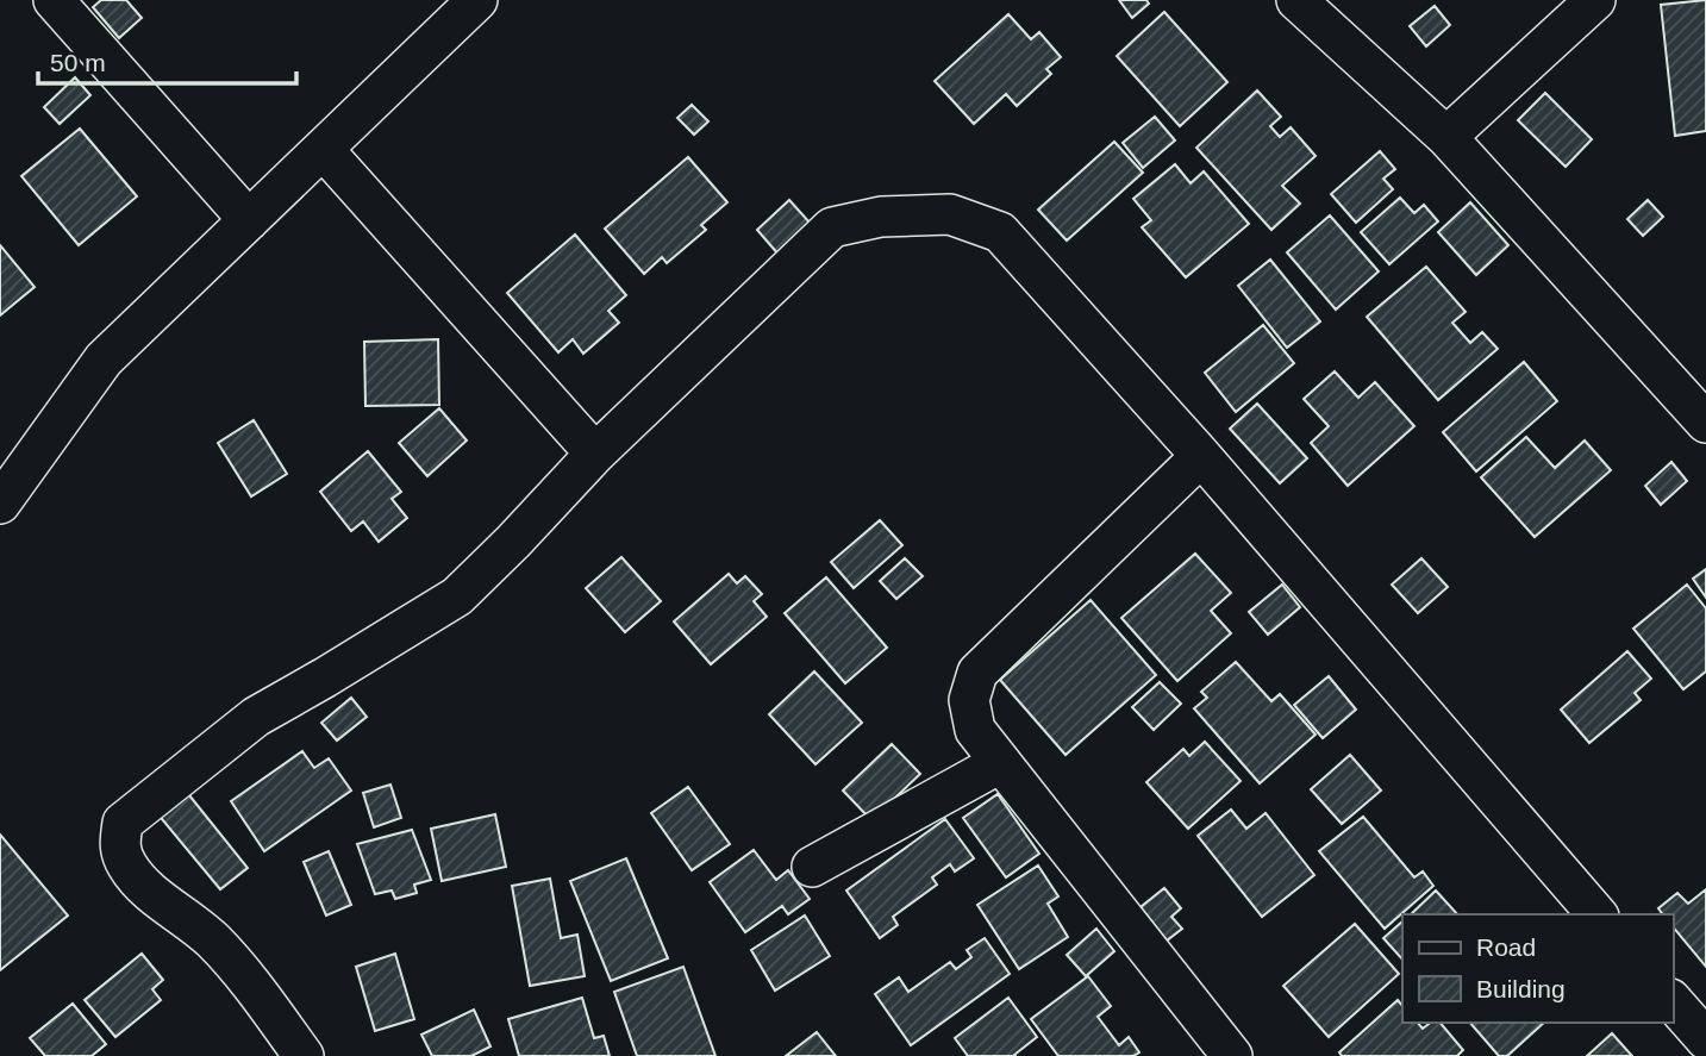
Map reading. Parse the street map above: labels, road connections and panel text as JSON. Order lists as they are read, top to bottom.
{
  "legend": ["Road", "Building"],
  "scale_bar": "50 m"
}
